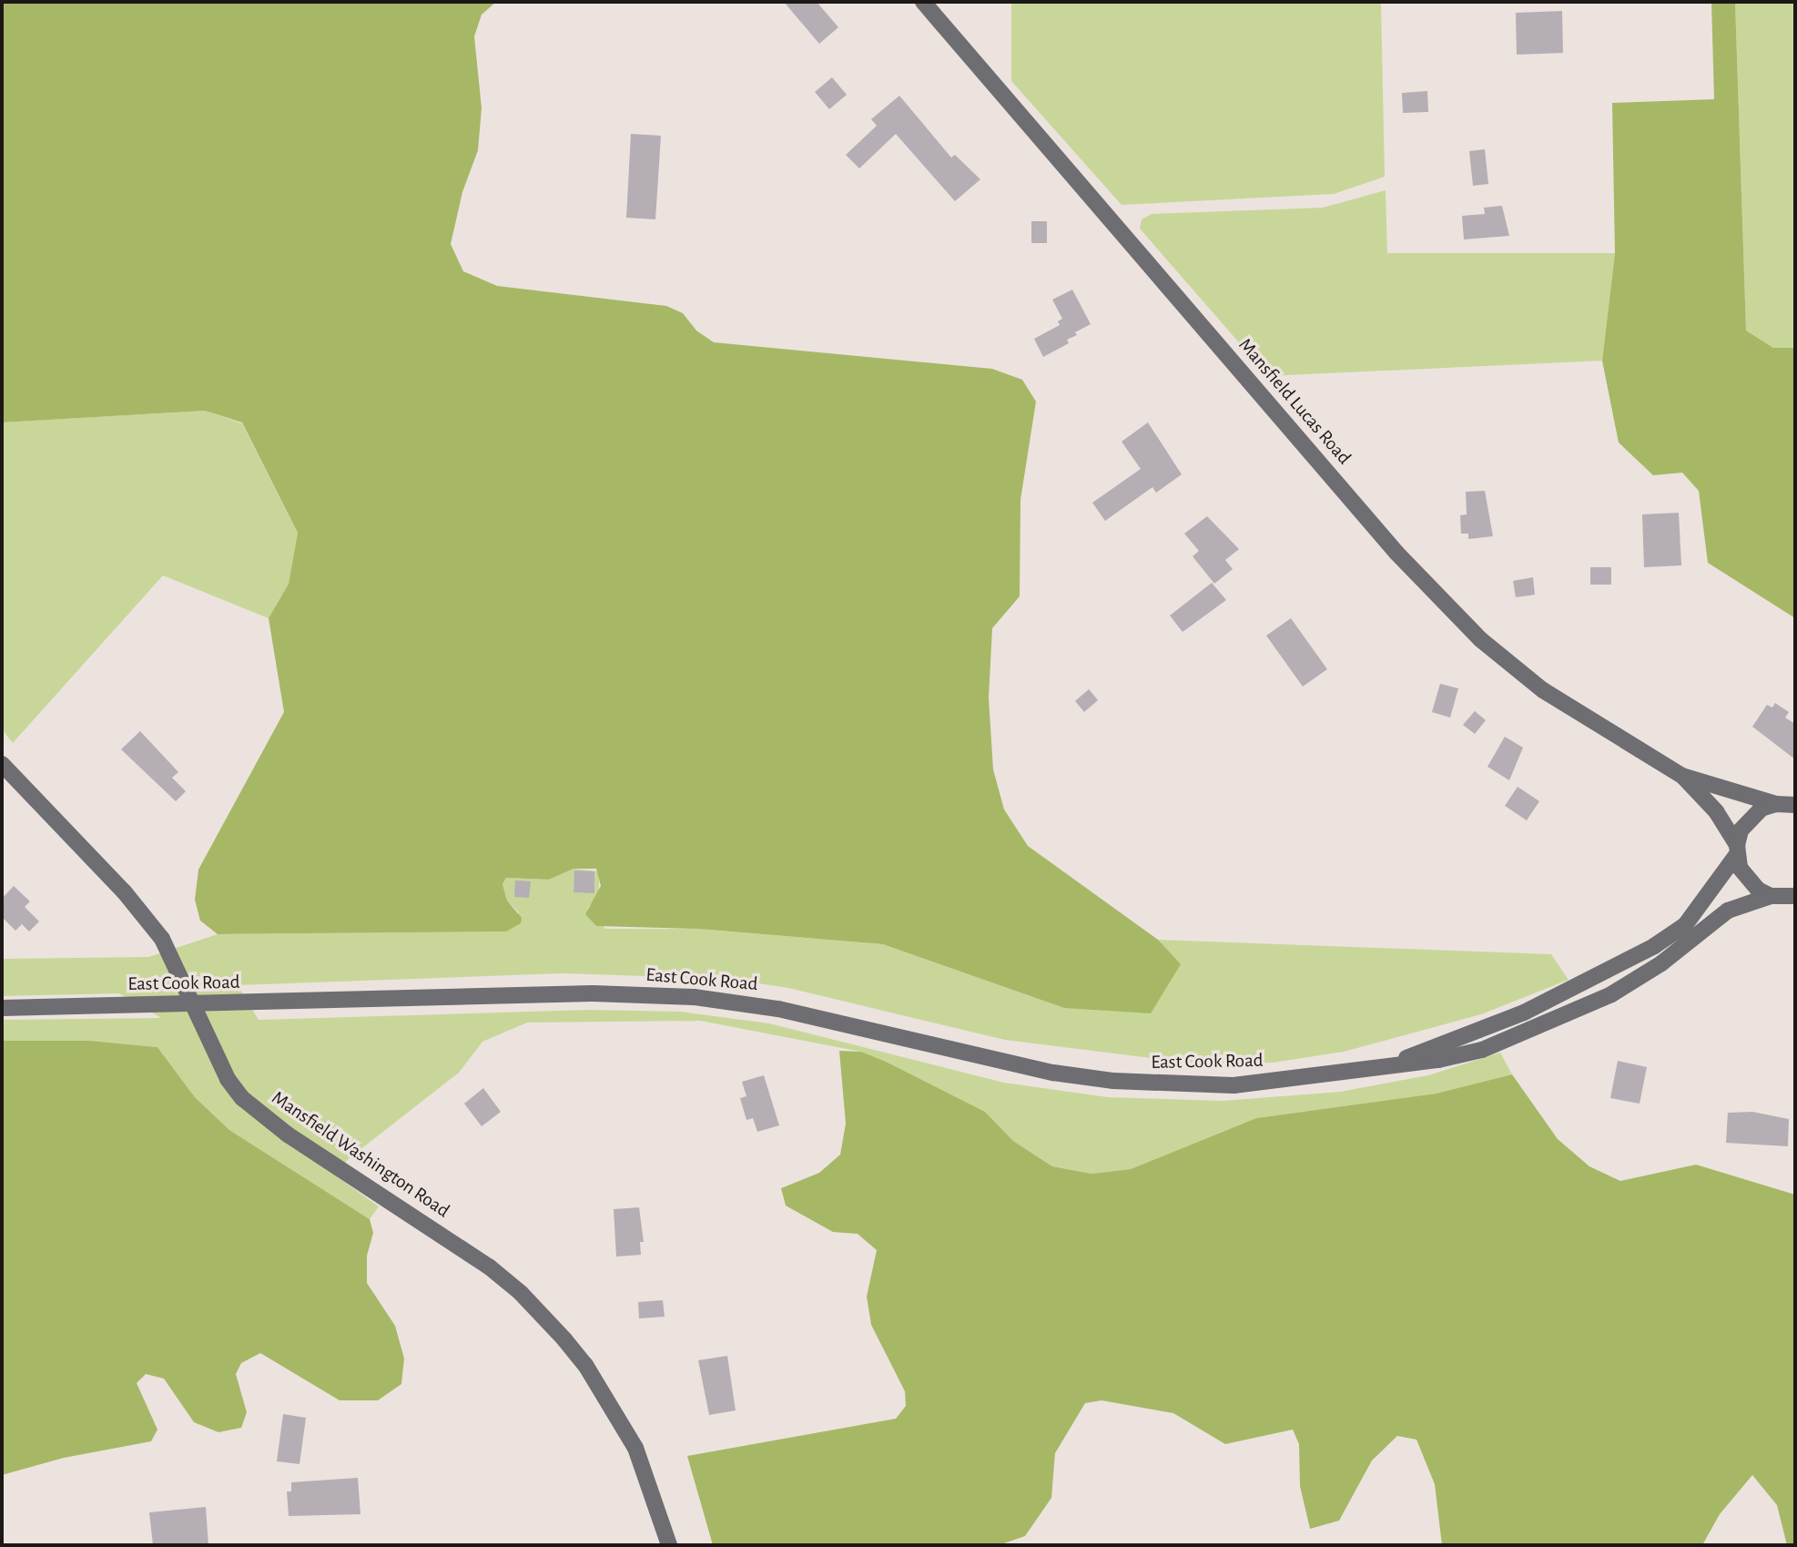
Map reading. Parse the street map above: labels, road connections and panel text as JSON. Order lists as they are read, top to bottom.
{
  "streets": {
    "main road": ["Mansfield Lucas Road", "East Cook Road", "Mansfield Washington Road"]
  },
  "crossings": [
    ["Mansfield Lucas Road", "East Cook Road"],
    ["East Cook Road", "Mansfield Washington Road"]
  ]
}
